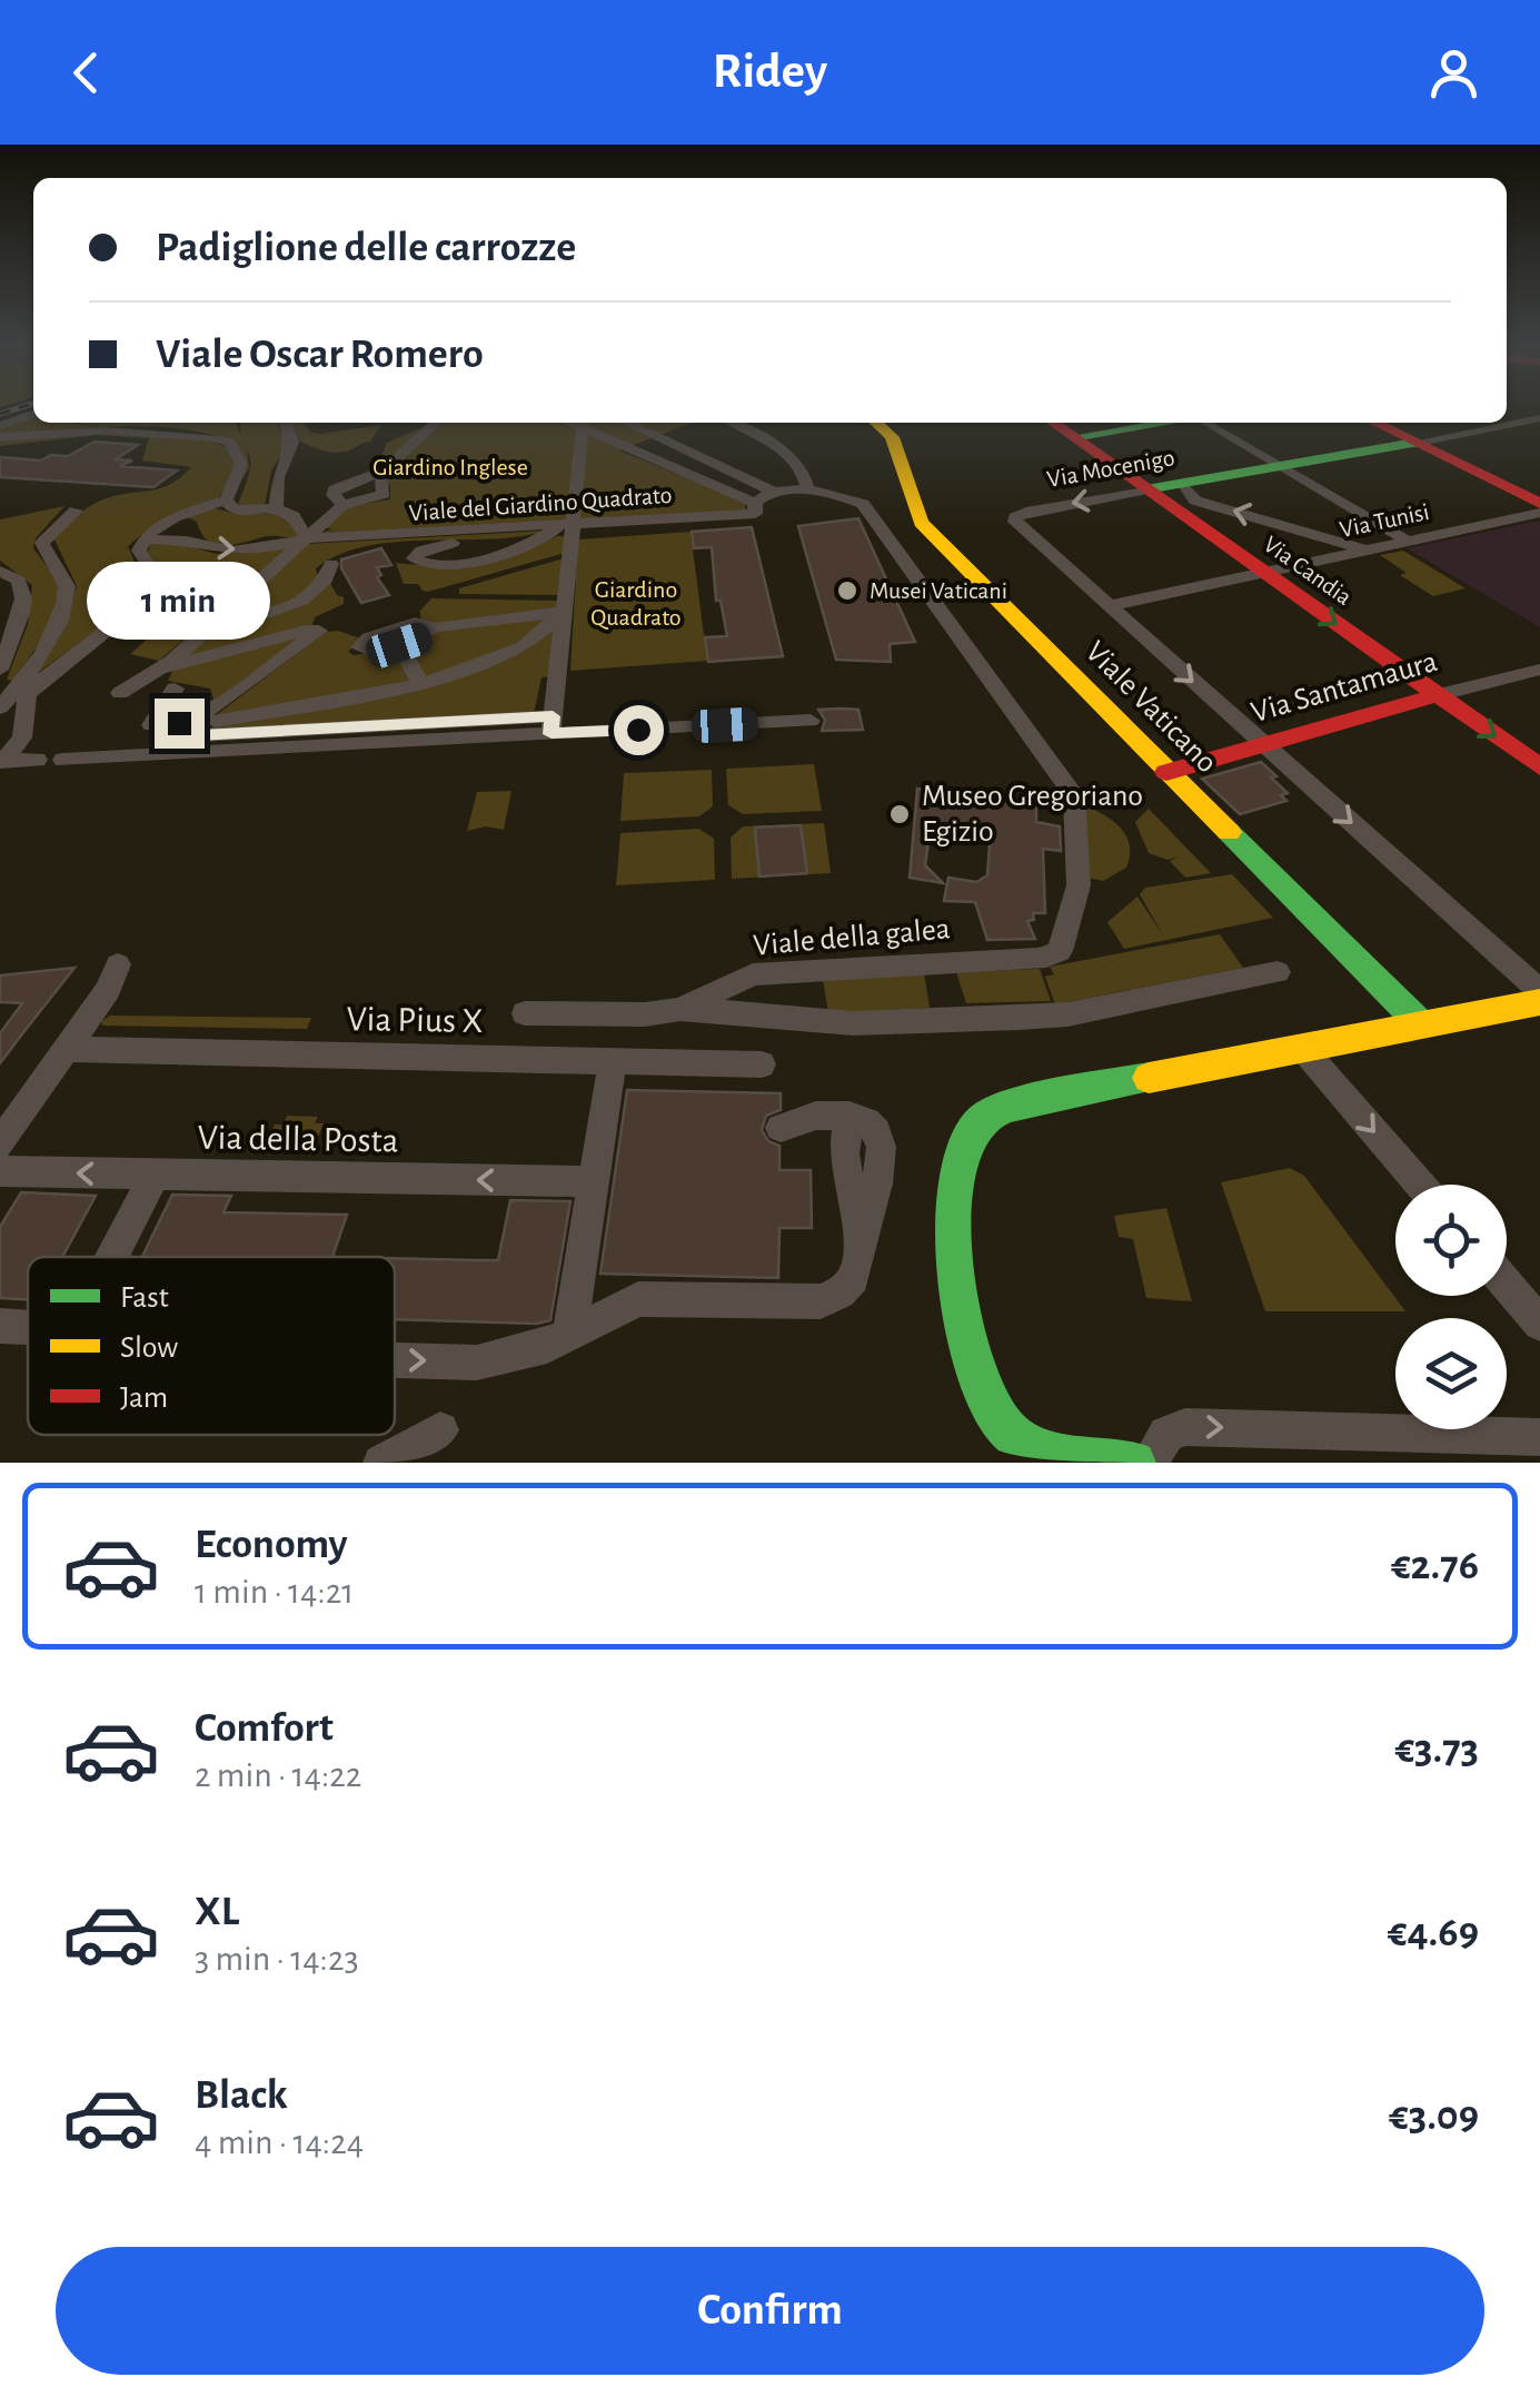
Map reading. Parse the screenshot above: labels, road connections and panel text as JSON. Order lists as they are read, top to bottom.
{
  "streets": {
    "street": [
      "Via Mocenigo",
      "Viale del Giardino Quadrato",
      "Via Tunisi",
      "Via Candia",
      "Via Santamaura",
      "Viale Vaticano",
      "Viale della galea",
      "Via Pius X",
      "Via della Posta"
    ]
  },
  "crossings": [
    ["Via Mocenigo", "Via Tunisi"],
    ["Via Mocenigo", "Via Candia"],
    ["Viale del Giardino Quadrato", "Viale della galea"],
    ["Via Tunisi", "Via Candia"],
    ["Via Candia", "Via Santamaura"],
    ["Via Santamaura", "Viale Vaticano"]
  ],
  "parks": ["Giardino Inglese", "Giardino Quadrato"],
  "places": ["Musei Vaticani", "Museo Gregoriano Egizio"],
  "legend": ["Fast", "Slow", "Jam"],
  "page": {
    "header": "Ridey",
    "banner": ["Padiglione delle carrozze", "Viale Oscar Romero"],
    "bubble": "1 min",
    "list": [
      {
        "name": "Economy",
        "note": "1 min · 14:21",
        "value": "€2.76"
      },
      {
        "name": "Comfort",
        "note": "2 min · 14:22",
        "value": "€3.73"
      },
      {
        "name": "XL",
        "note": "3 min · 14:23",
        "value": "€4.69"
      },
      {
        "name": "Black",
        "note": "4 min · 14:24",
        "value": "€3.09"
      }
    ],
    "buttons": "Confirm"
  }
}
